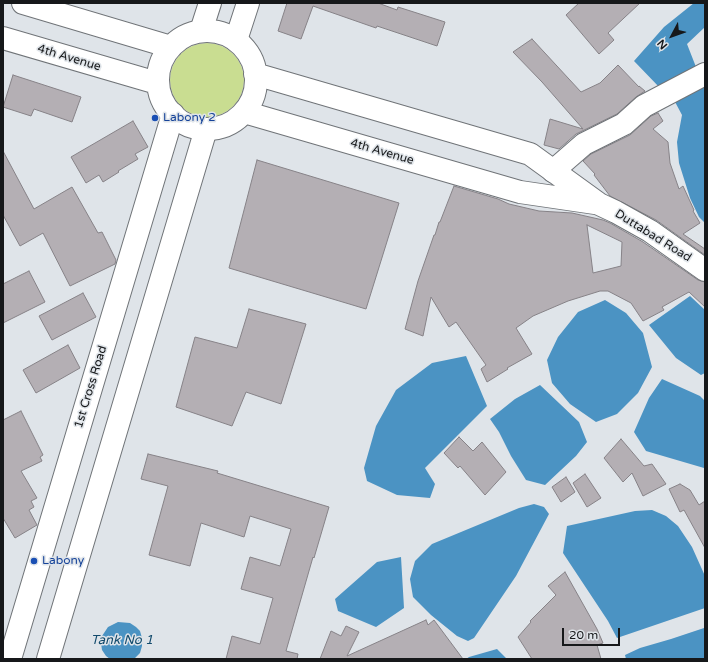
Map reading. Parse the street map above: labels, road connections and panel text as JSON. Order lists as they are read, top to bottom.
{
  "streets": {
    "main road": ["4th Avenue", "Duttabad Road", "1st Cross Road"]
  },
  "crossings": [
    ["4th Avenue", "Duttabad Road"],
    ["4th Avenue", "1st Cross Road"]
  ],
  "water": ["Tank No 1"],
  "places": ["Labony 2", "Labony"],
  "scale_bar": "20 m",
  "north": "bottom left"
}
